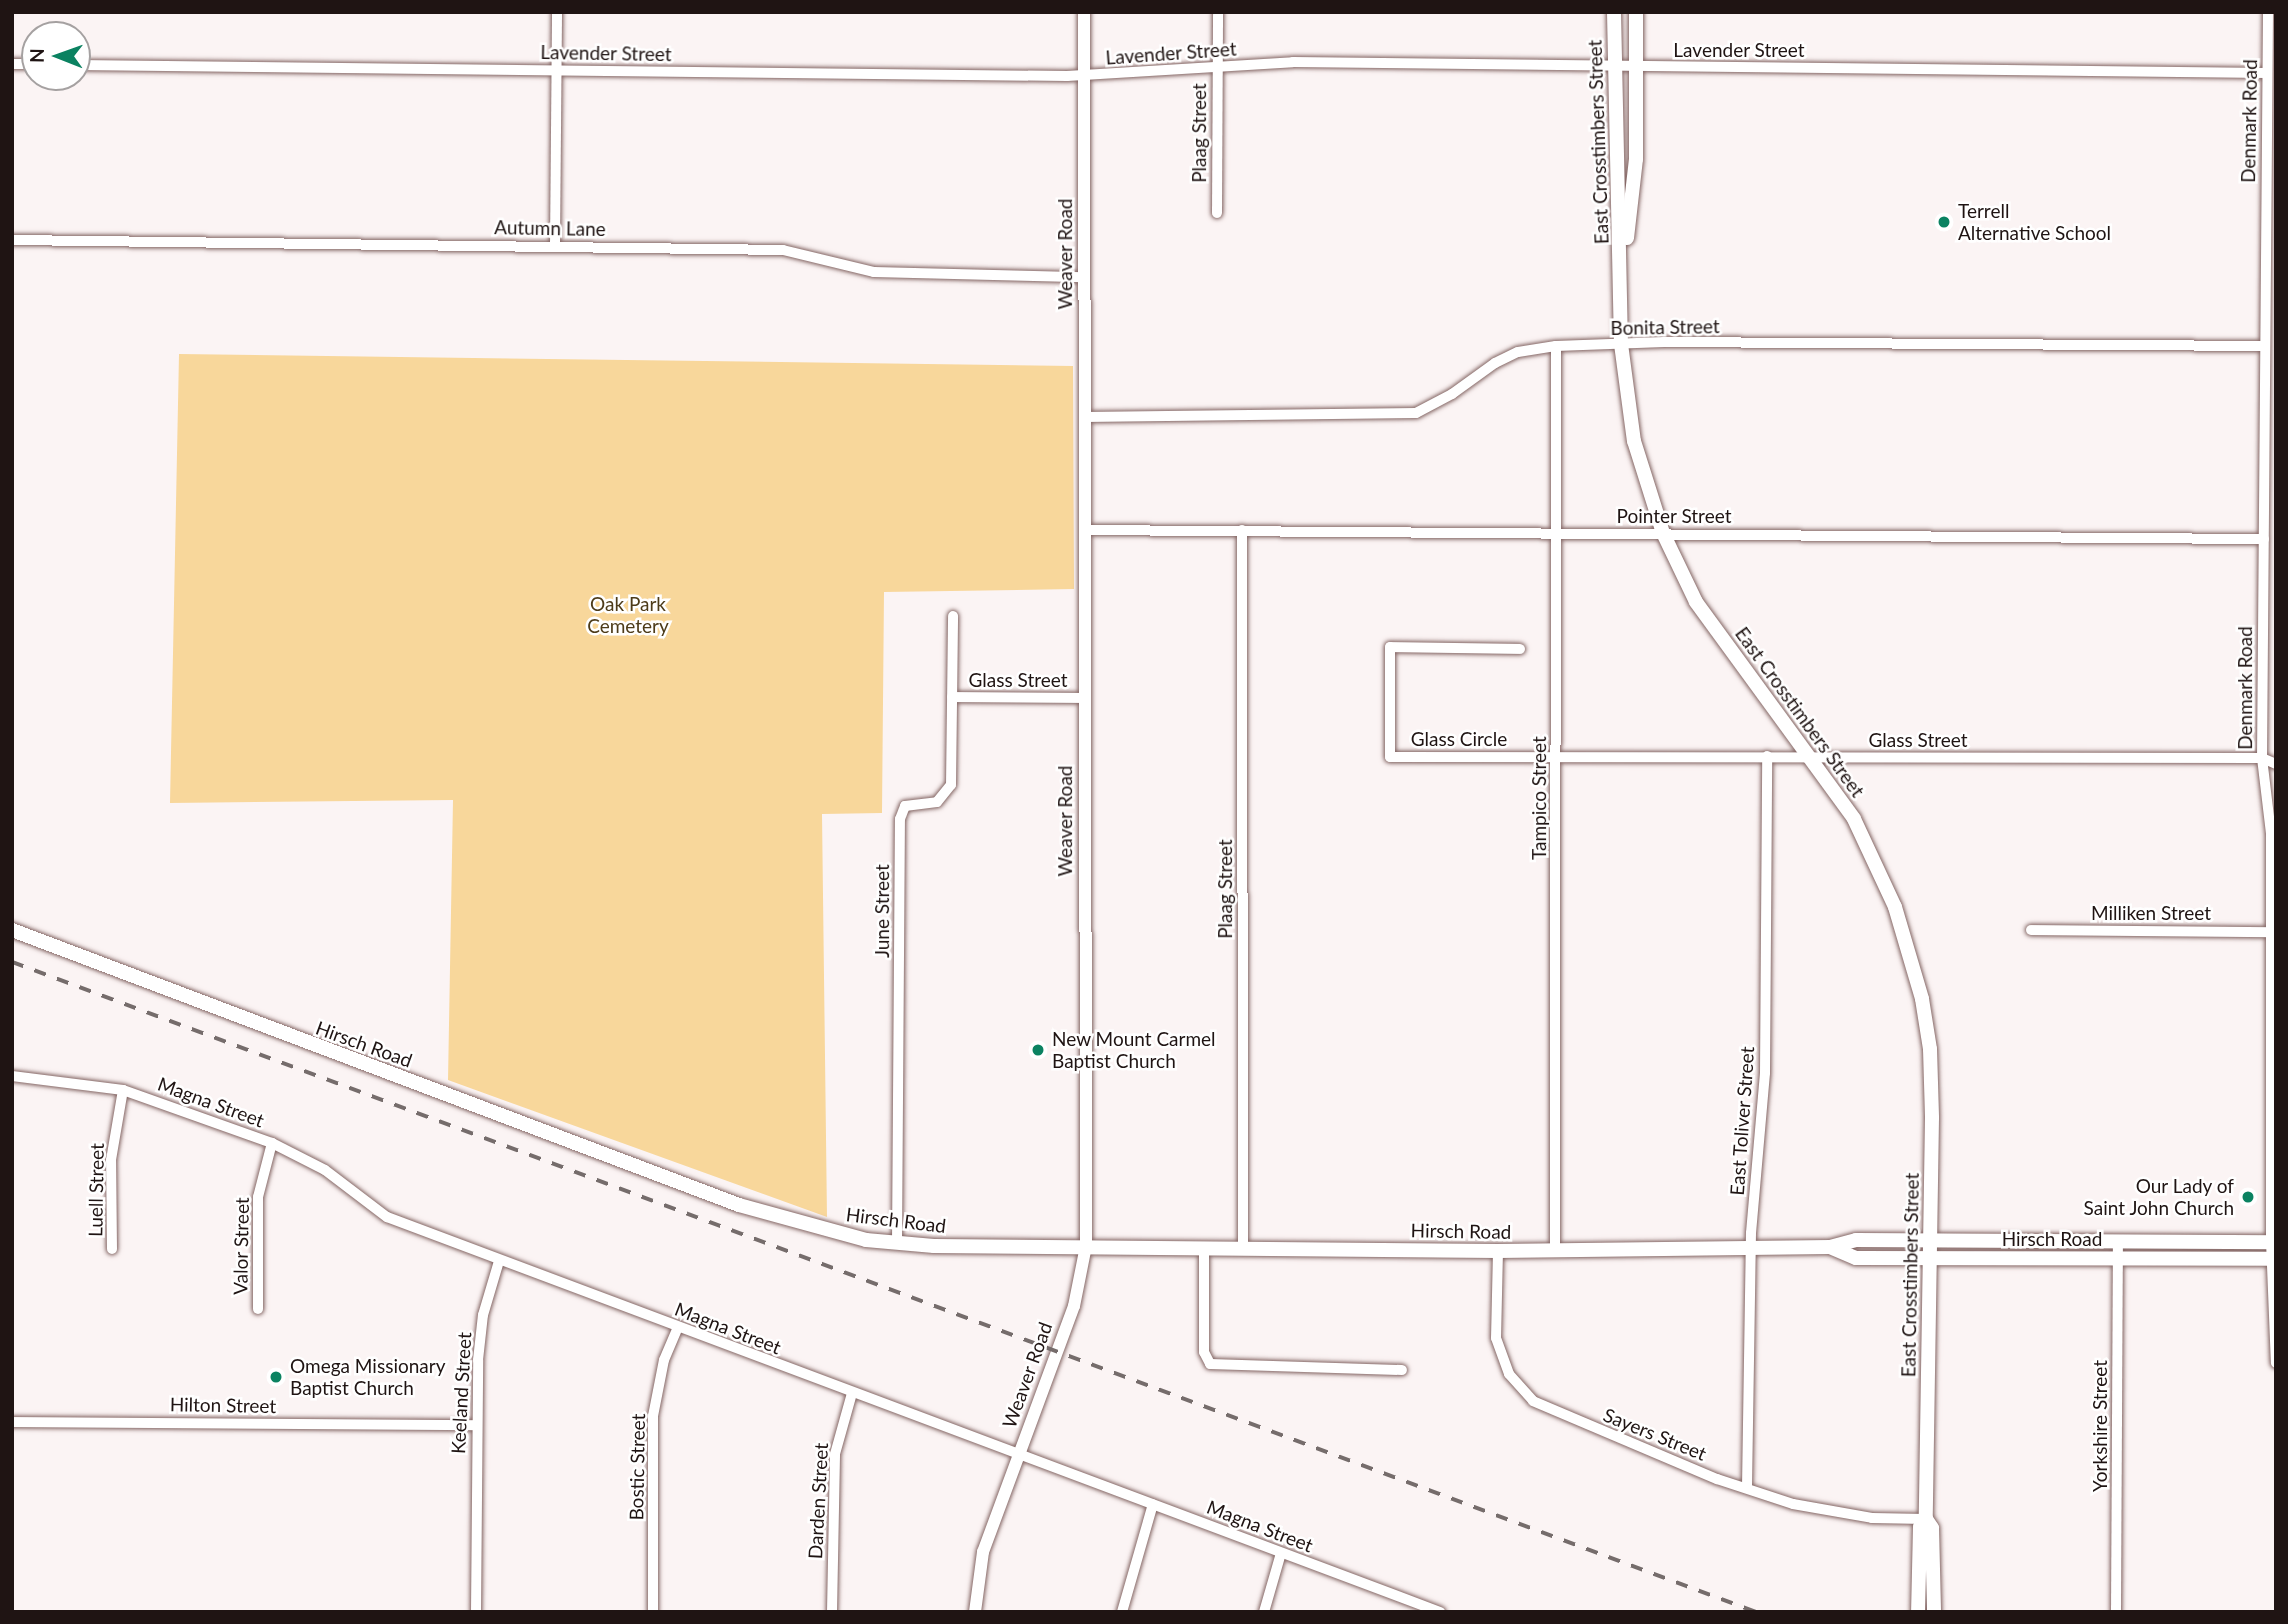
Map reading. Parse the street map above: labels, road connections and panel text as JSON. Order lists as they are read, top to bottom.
{
  "streets": {
    "main road": ["East Crosstimbers Street", "Hirsch Road"],
    "street": [
      "Lavender Street",
      "Denmark Road",
      "Plaag Street",
      "Autumn Lane",
      "Weaver Road",
      "Bonita Street",
      "Pointer Street",
      "Glass Street",
      "Glass Circle",
      "Tampico Street",
      "June Street",
      "Milliken Street",
      "Magna Street",
      "East Toliver Street",
      "Luell Street",
      "Valor Street",
      "Keeland Street",
      "Hilton Street",
      "Yorkshire Street",
      "Sayers Street",
      "Bostic Street",
      "Darden Street"
    ]
  },
  "crossings": [
    ["Lavender Street", "Denmark Road"],
    ["Lavender Street", "Plaag Street"],
    ["Lavender Street", "East Crosstimbers Street"],
    ["Lavender Street", "Weaver Road"],
    ["Denmark Road", "Bonita Street"],
    ["Denmark Road", "Pointer Street"],
    ["Denmark Road", "Glass Street"],
    ["Denmark Road", "Milliken Street"],
    ["Denmark Road", "Hirsch Road"],
    ["Plaag Street", "Pointer Street"],
    ["Plaag Street", "Hirsch Road"],
    ["East Crosstimbers Street", "Bonita Street"],
    ["East Crosstimbers Street", "Pointer Street"],
    ["East Crosstimbers Street", "Glass Street"],
    ["East Crosstimbers Street", "Hirsch Road"],
    ["East Crosstimbers Street", "Sayers Street"],
    ["Autumn Lane", "Weaver Road"],
    ["Weaver Road", "Bonita Street"],
    ["Weaver Road", "Pointer Street"],
    ["Weaver Road", "Glass Street"],
    ["Weaver Road", "Hirsch Road"],
    ["Weaver Road", "Magna Street"],
    ["Bonita Street", "Tampico Street"],
    ["Pointer Street", "Tampico Street"],
    ["Glass Street", "Glass Circle"],
    ["Glass Street", "Tampico Street"],
    ["Glass Street", "June Street"],
    ["Glass Street", "East Toliver Street"],
    ["Glass Circle", "Tampico Street"],
    ["Tampico Street", "Hirsch Road"],
    ["June Street", "Hirsch Road"],
    ["Hirsch Road", "East Toliver Street"],
    ["Hirsch Road", "Yorkshire Street"],
    ["Hirsch Road", "Sayers Street"],
    ["Magna Street", "Luell Street"],
    ["Magna Street", "Valor Street"],
    ["Magna Street", "Keeland Street"],
    ["Magna Street", "Bostic Street"],
    ["Magna Street", "Darden Street"],
    ["East Toliver Street", "Sayers Street"],
    ["Keeland Street", "Hilton Street"]
  ],
  "parks": ["Oak Park Cemetery"],
  "places": [
    "Terrell Alternative School",
    "New Mount Carmel Baptist Church",
    "Our Lady of Saint John Church",
    "Omega Missionary Baptist Church"
  ],
  "north": "left"
}
